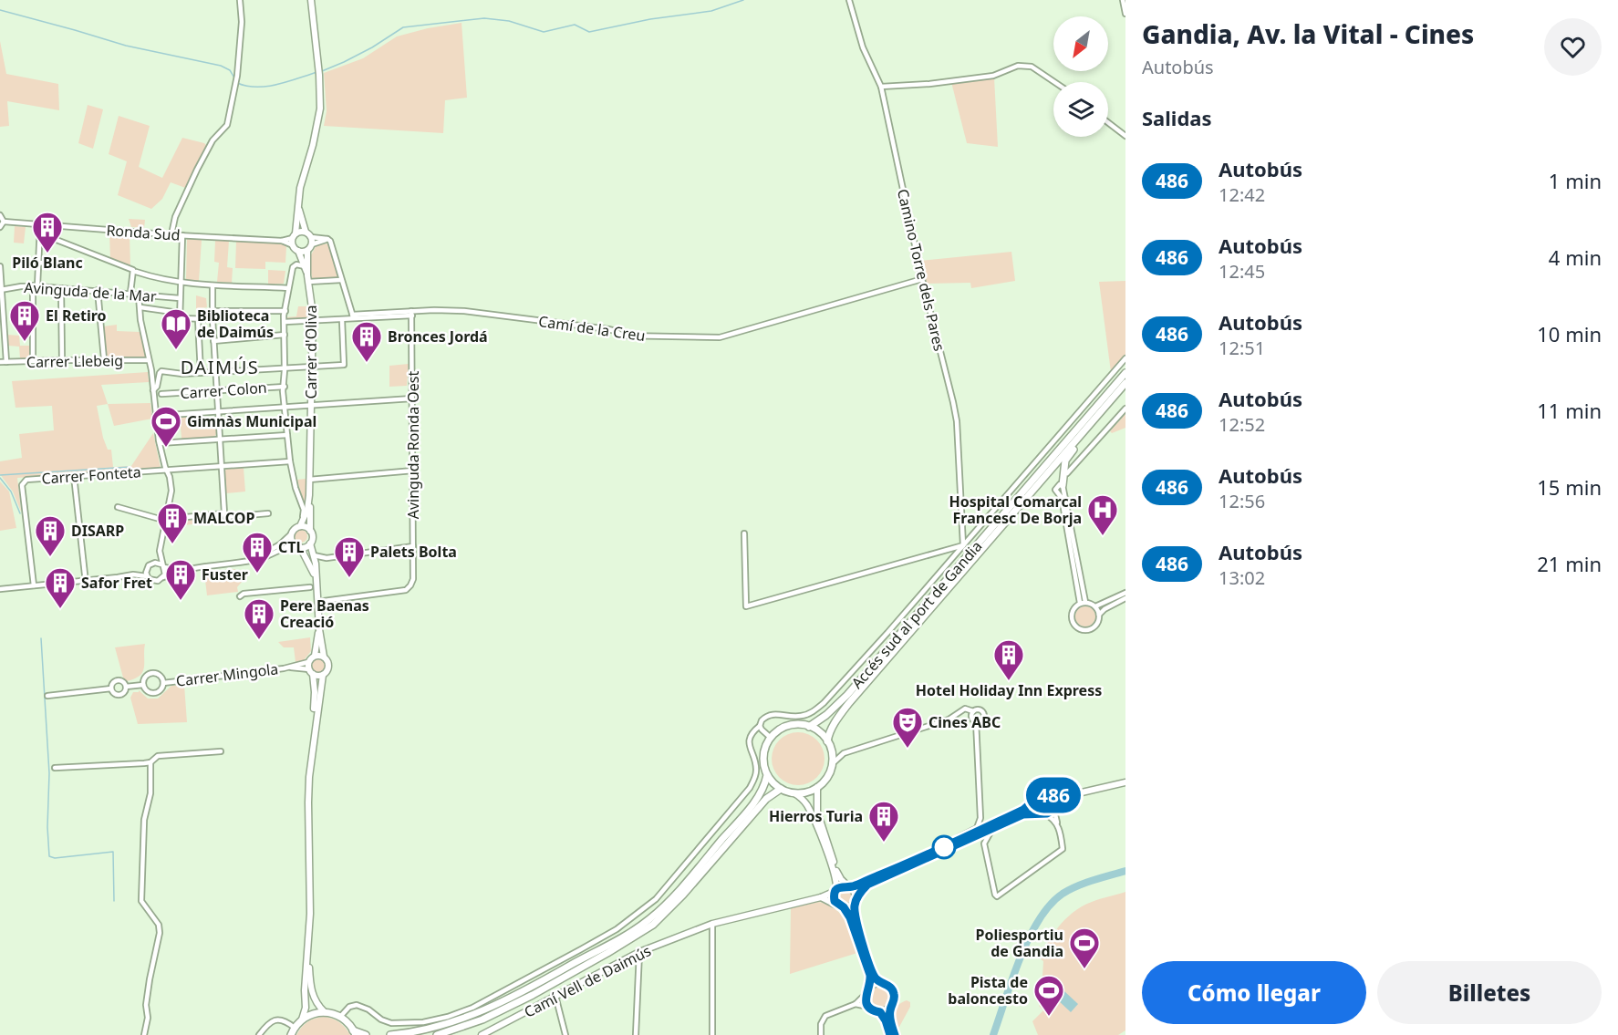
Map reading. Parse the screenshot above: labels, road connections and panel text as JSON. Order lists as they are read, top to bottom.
{
  "streets": {
    "highway": ["Accés sud al port de Gandia"],
    "main road": ["Carrer d'Oliva", "Camí Vell de Daimús"],
    "street": [
      "Ronda Sud",
      "Camino Torre dels Pares",
      "Avinguda de la Mar",
      "Camí de la Creu",
      "Carrer Llebeig",
      "Carrer Colon",
      "Avinguda Ronda Oest",
      "Carrer Fonteta",
      "Carrer Mingola"
    ]
  },
  "crossings": [
    ["Camino Torre dels Pares", "Camí de la Creu"],
    ["Camí de la Creu", "Carrer d'Oliva"],
    ["Camí de la Creu", "Avinguda Ronda Oest"]
  ],
  "districts": ["DAIMÚS"],
  "places": {
    "building": [
      "Piló Blanc",
      "El Retiro",
      "Bronces Jordá",
      "MALCOP",
      "DISARP",
      "CTL",
      "Palets Bolta",
      "Fuster",
      "Safor Fret",
      "Pere Baenas Creació",
      "Hotel Holiday Inn Express",
      "Hierros Turia"
    ],
    "library": ["Biblioteca de Daimús"],
    "sports": ["Gimnàs Municipal", "Poliesportiu de Gandia", "Pista de baloncesto"],
    "hospital": ["Hospital Comarcal Francesc De Borja"],
    "theatre": ["Cines ABC"]
  },
  "lines": ["bus line 486"],
  "north": "bottom left",
  "page": {
    "on_map": "486",
    "heading": [
      ["Gandia, Av. la Vital - Cines", "Autobús"],
      "Salidas"
    ],
    "list": [
      {
        "mark": "486",
        "name": "Autobús",
        "note": "12:42",
        "value": "1 min"
      },
      {
        "mark": "486",
        "name": "Autobús",
        "note": "12:45",
        "value": "4 min"
      },
      {
        "mark": "486",
        "name": "Autobús",
        "note": "12:51",
        "value": "10 min"
      },
      {
        "mark": "486",
        "name": "Autobús",
        "note": "12:52",
        "value": "11 min"
      },
      {
        "mark": "486",
        "name": "Autobús",
        "note": "12:56",
        "value": "15 min"
      },
      {
        "mark": "486",
        "name": "Autobús",
        "note": "13:02",
        "value": "21 min"
      }
    ],
    "buttons": ["Cómo llegar", "Billetes"]
  }
}
